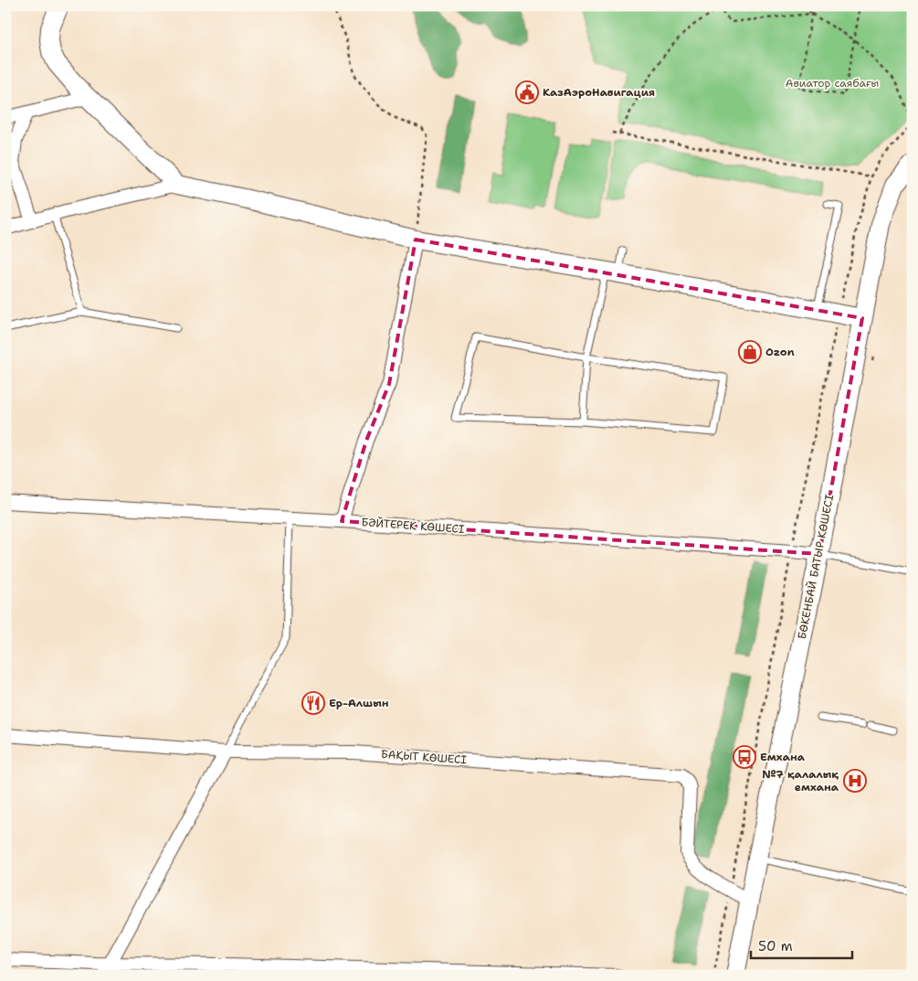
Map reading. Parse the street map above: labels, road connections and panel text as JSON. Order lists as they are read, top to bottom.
{
  "streets": {
    "street": ["БӘЙТЕРЕК КӨШЕСІ", "БӨКЕНБАЙ БАТЫР КӨШЕСІ", "БАҚЫТ КӨШЕСІ"]
  },
  "crossings": [
    ["БӘЙТЕРЕК КӨШЕСІ", "БӨКЕНБАЙ БАТЫР КӨШЕСІ"],
    ["БӨКЕНБАЙ БАТЫР КӨШЕСІ", "БАҚЫТ КӨШЕСІ"]
  ],
  "parks": ["Авиатор саябағы"],
  "places": {
    "public building": ["КазАэроНавигация"],
    "shop": ["Ozon"],
    "restaurant": ["Ер-Алшын"],
    "bus stop": ["Емхана"],
    "hospital": ["№7 қалалық емхана"]
  },
  "scale_bar": "50 m"
}
